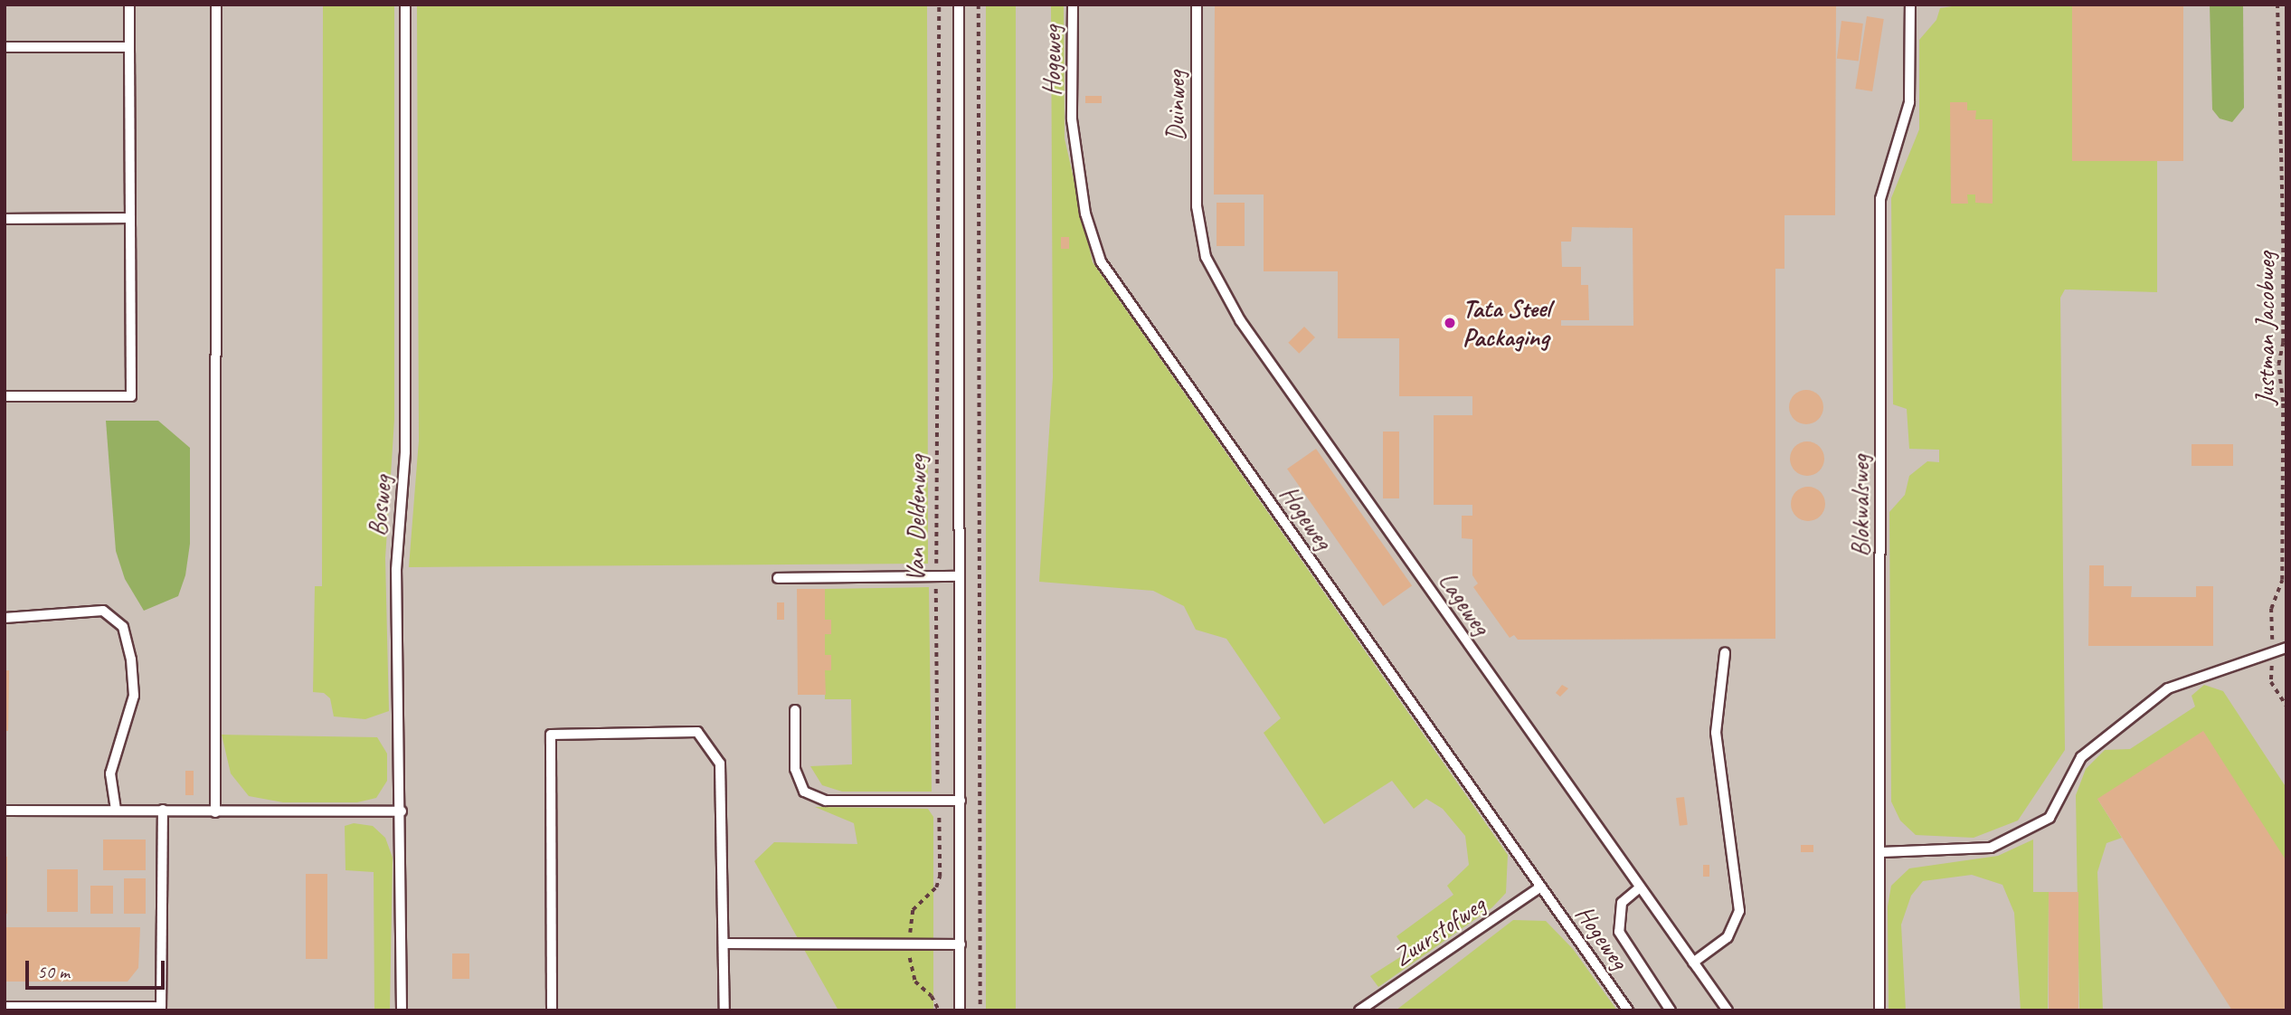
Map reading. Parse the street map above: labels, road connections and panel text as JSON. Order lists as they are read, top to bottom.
{
  "streets": {
    "lane": [
      "Hogeweg",
      "Duinweg",
      "Bosweg",
      "Blokwalsweg",
      "Van Deldenweg",
      "Lageweg",
      "Zuurstofweg"
    ],
    "path": ["Justman Jacobweg"]
  },
  "crossings": [
    ["Hogeweg", "Zuurstofweg"],
    ["Duinweg", "Lageweg"]
  ],
  "places": ["Tata Steel Packaging"],
  "scale_bar": "50 m"
}
